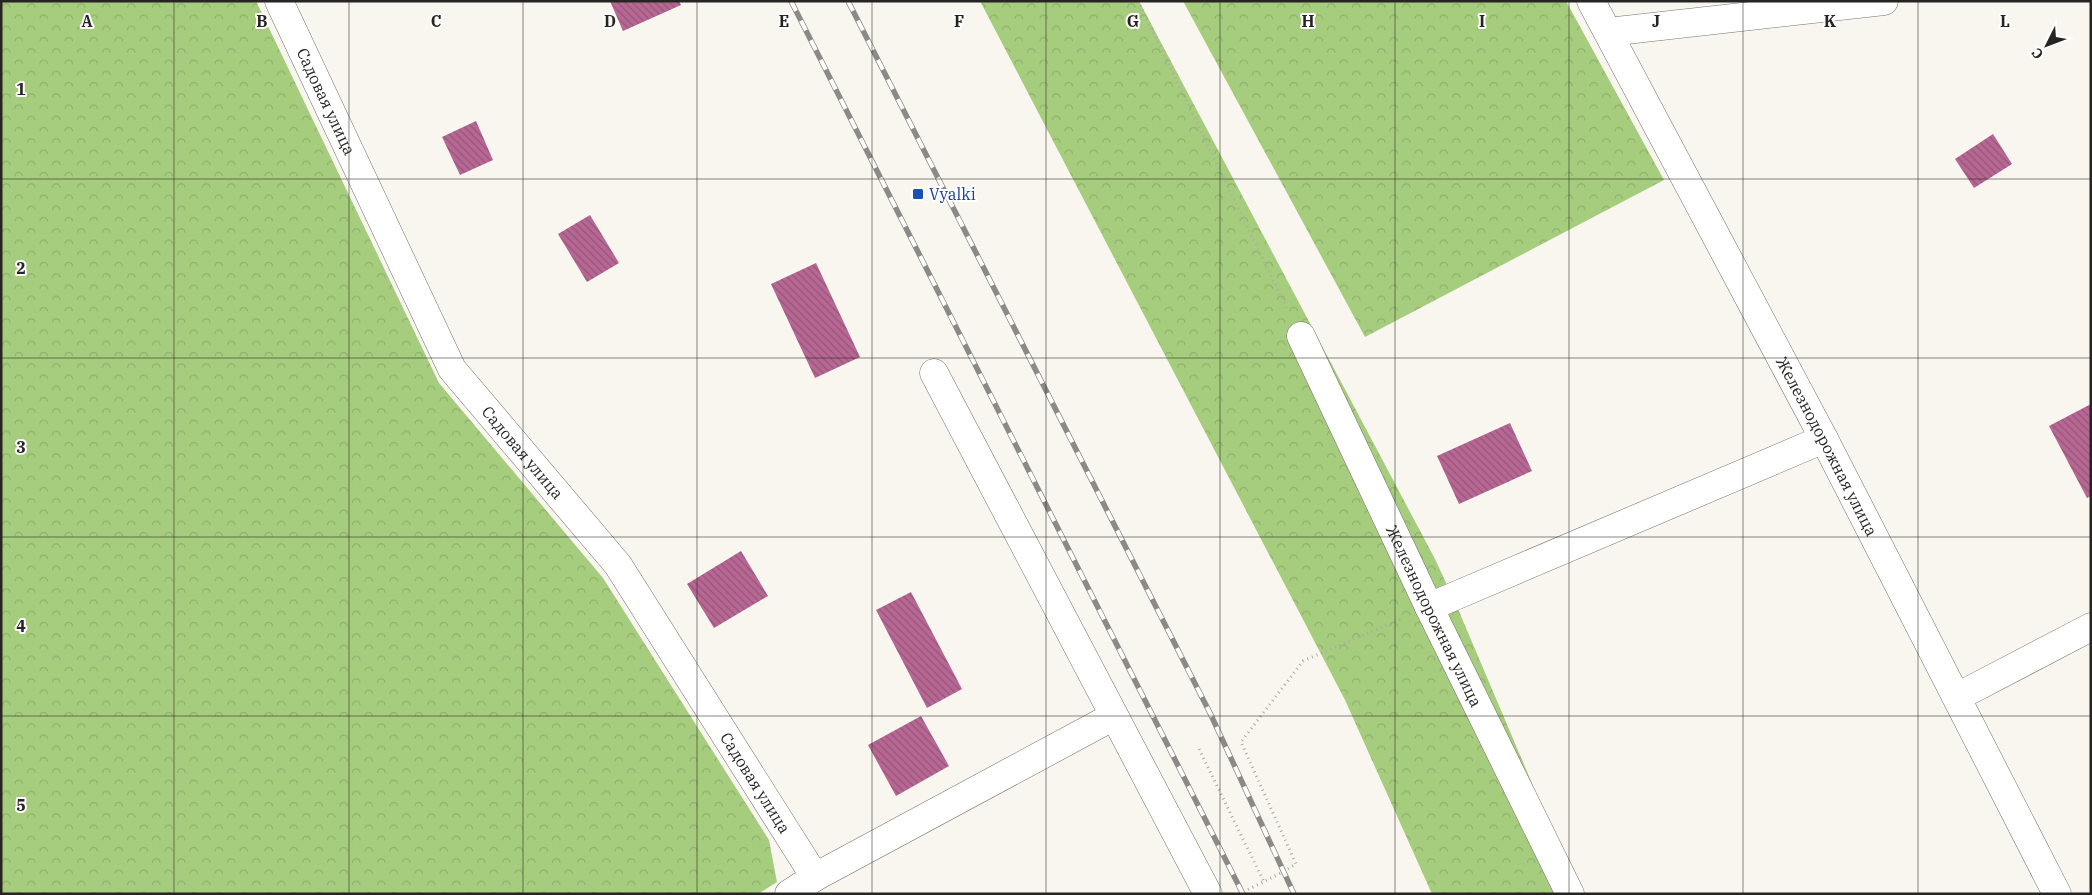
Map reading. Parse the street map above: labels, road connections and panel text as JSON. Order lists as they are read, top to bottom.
{
  "streets": {
    "street": ["Садовая улица", "Железнодорожная улица"]
  },
  "places": {
    "transit": ["Vyalki"]
  },
  "north": "bottom left",
  "grid": {
    "columns": [
      "A",
      "B",
      "C",
      "D",
      "E",
      "F",
      "G",
      "H",
      "I",
      "J",
      "K",
      "L"
    ],
    "rows": [
      "1",
      "2",
      "3",
      "4",
      "5"
    ]
  }
}
